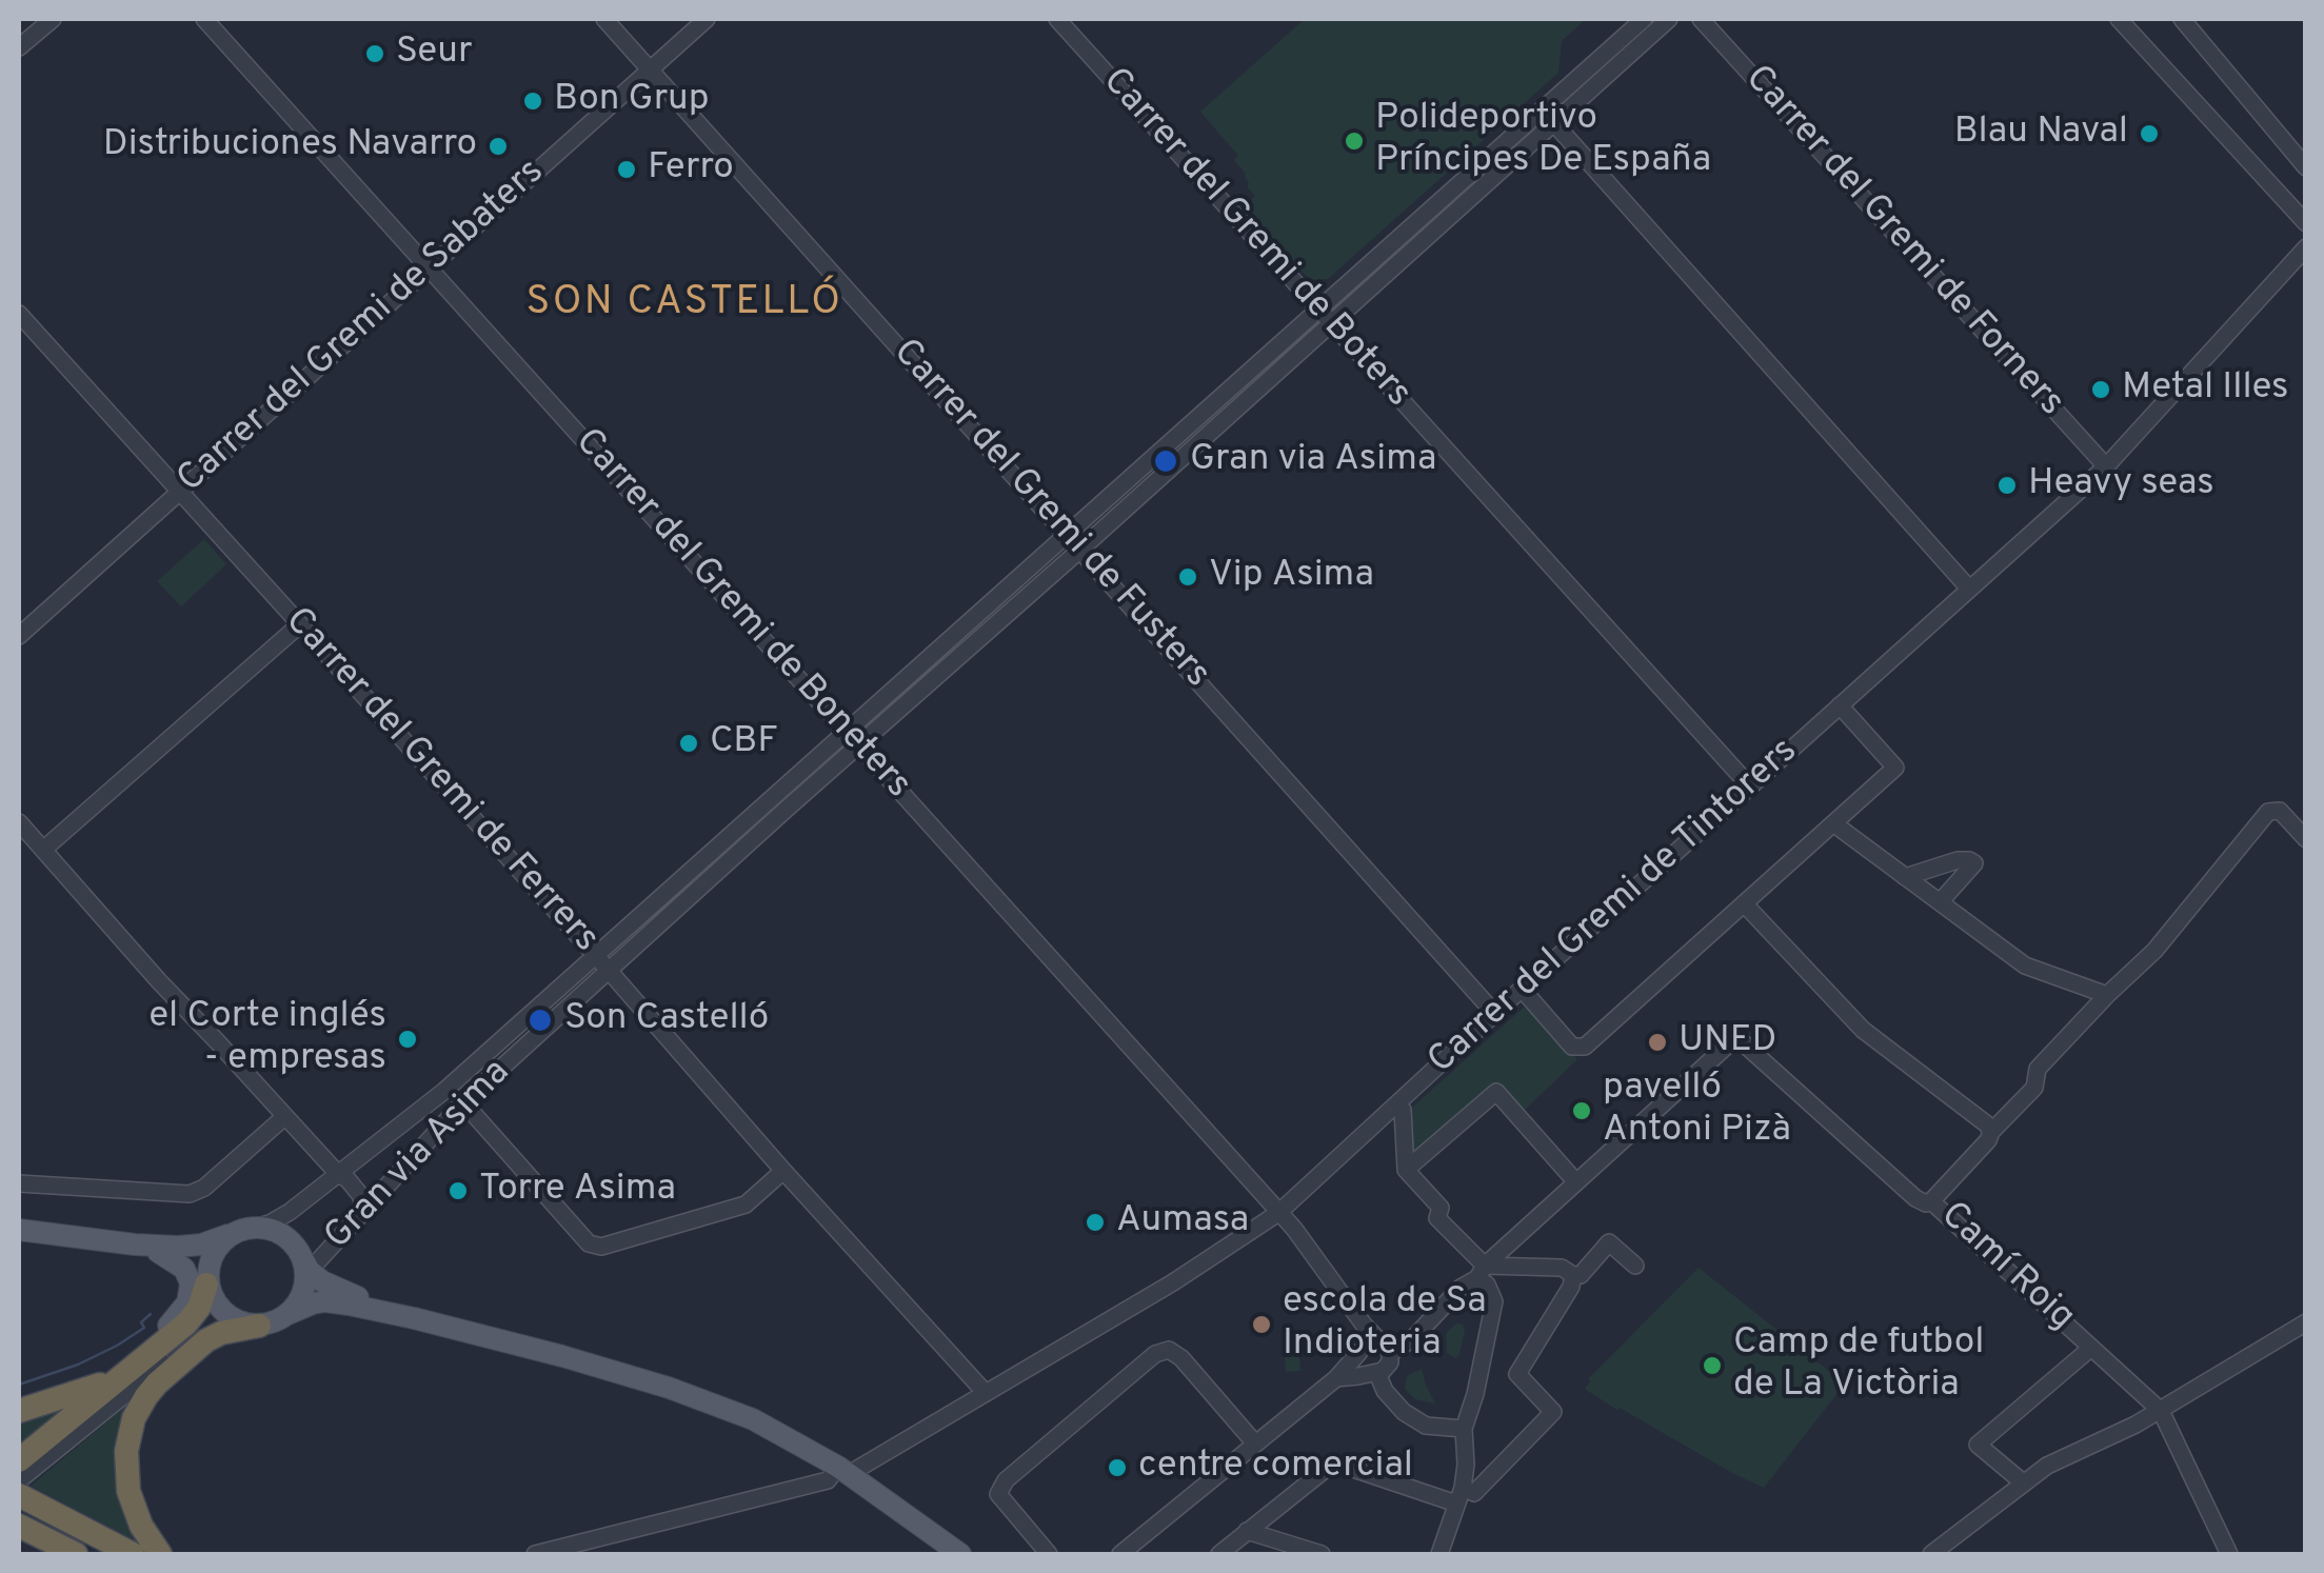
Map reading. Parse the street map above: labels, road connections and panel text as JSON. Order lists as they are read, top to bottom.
{
  "streets": {
    "street": [
      "Carrer del Gremi de Boters",
      "Carrer del Gremi de Forners",
      "Carrer del Gremi de Sabaters",
      "Carrer del Gremi de Fusters",
      "Carrer del Gremi de Boneters",
      "Carrer del Gremi de Ferrers",
      "Carrer del Gremi de Tintorers",
      "Gran via Asima",
      "Camí Roig"
    ]
  },
  "crossings": [
    ["Carrer del Gremi de Boters", "Carrer del Gremi de Tintorers"],
    ["Carrer del Gremi de Boters", "Gran via Asima"],
    ["Carrer del Gremi de Forners", "Carrer del Gremi de Tintorers"],
    ["Carrer del Gremi de Sabaters", "Carrer del Gremi de Fusters"],
    ["Carrer del Gremi de Sabaters", "Carrer del Gremi de Boneters"],
    ["Carrer del Gremi de Sabaters", "Carrer del Gremi de Ferrers"],
    ["Carrer del Gremi de Fusters", "Carrer del Gremi de Tintorers"],
    ["Carrer del Gremi de Fusters", "Gran via Asima"],
    ["Carrer del Gremi de Boneters", "Carrer del Gremi de Tintorers"],
    ["Carrer del Gremi de Boneters", "Gran via Asima"],
    ["Carrer del Gremi de Ferrers", "Carrer del Gremi de Tintorers"],
    ["Carrer del Gremi de Ferrers", "Gran via Asima"]
  ],
  "districts": ["SON CASTELLÓ"],
  "places": [
    "Seur",
    "Bon Grup",
    "Blau Naval",
    "Polideportivo Príncipes De España",
    "Distribuciones Navarro",
    "Ferro",
    "Metal Illes",
    "Gran via Asima",
    "Heavy seas",
    "Vip Asima",
    "CBF",
    "Son Castelló",
    "el Corte inglés - empresas",
    "UNED",
    "pavelló Antoni Pizà",
    "Torre Asima",
    "Aumasa",
    "escola de Sa Indioteria",
    "Camp de futbol de La Victòria",
    "centre comercial"
  ]
}
